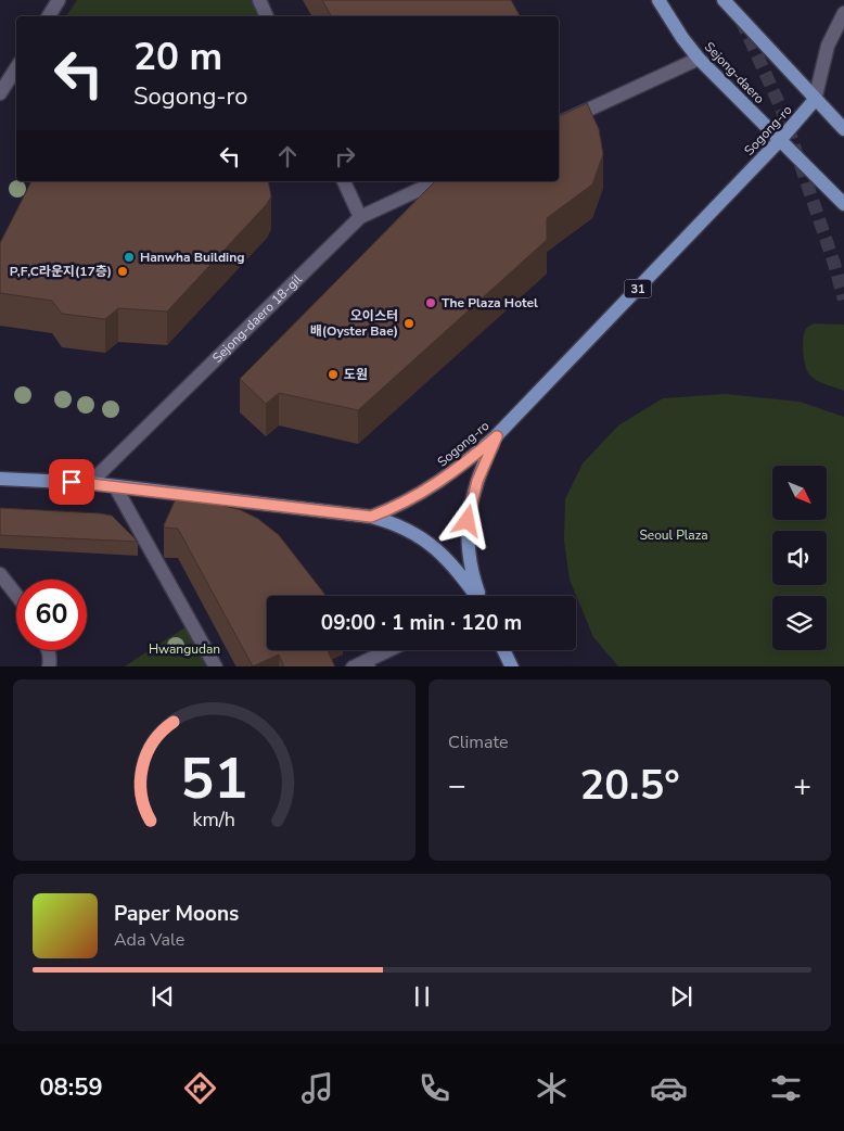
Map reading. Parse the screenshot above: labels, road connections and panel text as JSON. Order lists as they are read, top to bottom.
{
  "streets": {
    "main road": ["Sejong-daero", "Sogong-ro", "31"],
    "street": ["Sejong-daero 18-gil"]
  },
  "crossings": [
    ["Sejong-daero", "Sogong-ro"],
    ["Sogong-ro", "Sejong-daero 18-gil"]
  ],
  "parks": ["Seoul Plaza", "Hwangudan"],
  "places": [
    "Hanwha Building",
    "P,F,C라운지(17층)",
    "The Plaza Hotel",
    "오이스터 배(Oyster Bae)",
    "도원"
  ],
  "north": "bottom right",
  "page": {
    "turn": ["20 m", "Sogong-ro"],
    "limit": "60",
    "trip": "09:00 · 1 min · 120 m",
    "tile": "Climate",
    "heat": ["−", "20.5°", "+"],
    "song": ["Paper Moons", "Ada Vale"],
    "tabs": "08:59",
    "gauge": ["51", "km/h"]
  }
}
